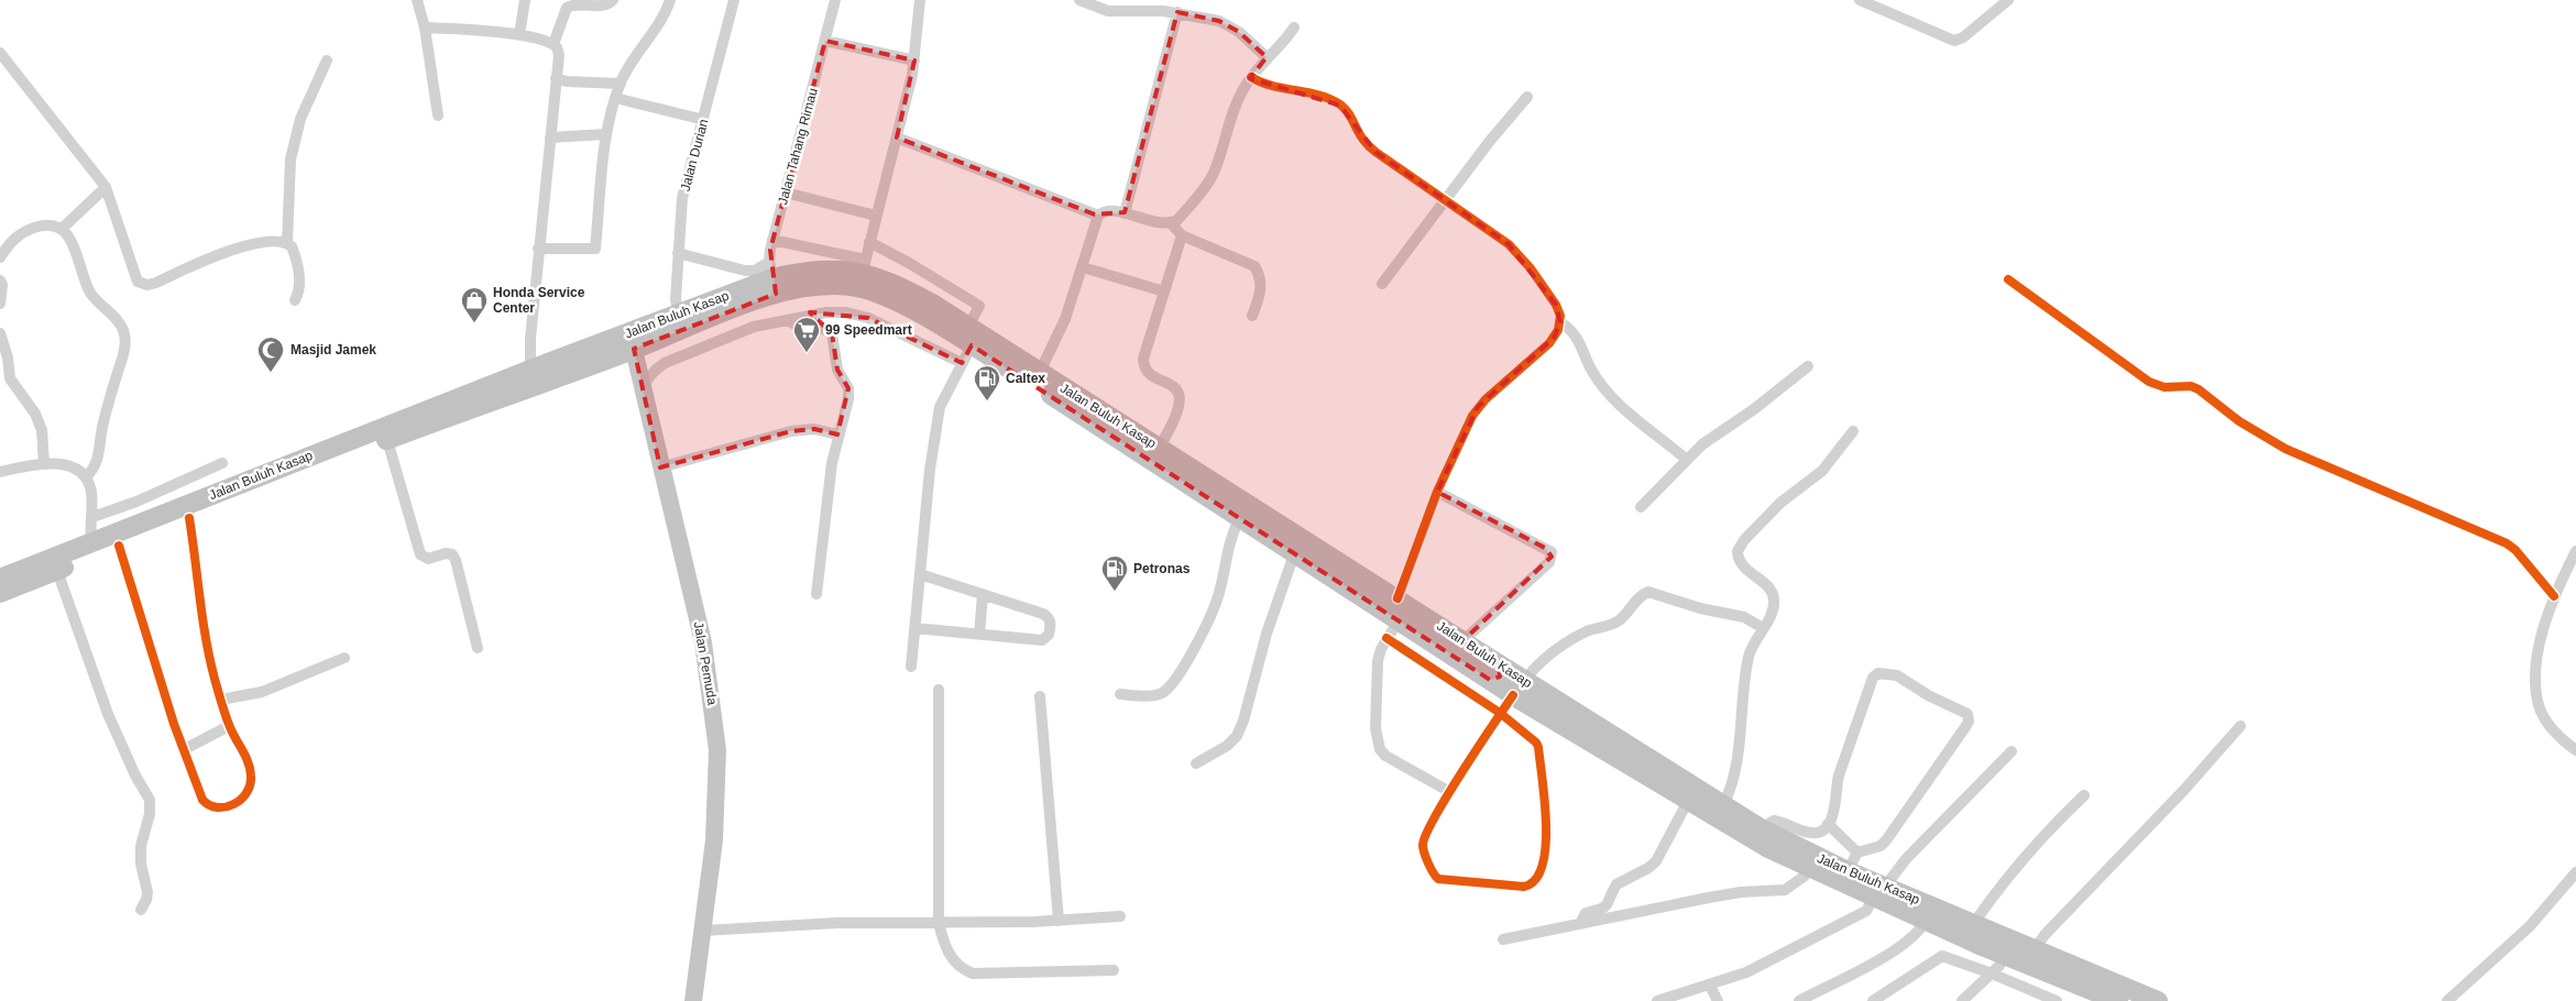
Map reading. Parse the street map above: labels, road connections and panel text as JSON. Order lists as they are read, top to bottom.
{
  "streets": {
    "highway": ["Jalan Buluh Kasap"],
    "main road": ["Jalan Pemuda"],
    "street": ["Jalan Tahang Rimau", "Jalan Durian"]
  },
  "crossings": [
    ["Jalan Tahang Rimau", "Jalan Buluh Kasap"],
    ["Jalan Durian", "Jalan Buluh Kasap"],
    ["Jalan Buluh Kasap", "Jalan Pemuda"]
  ],
  "places": {
    "shop": ["Honda Service Center"],
    "supermarket": ["99 Speedmart"],
    "mosque": ["Masjid Jamek"],
    "fuel station": ["Caltex", "Petronas"]
  }
}
